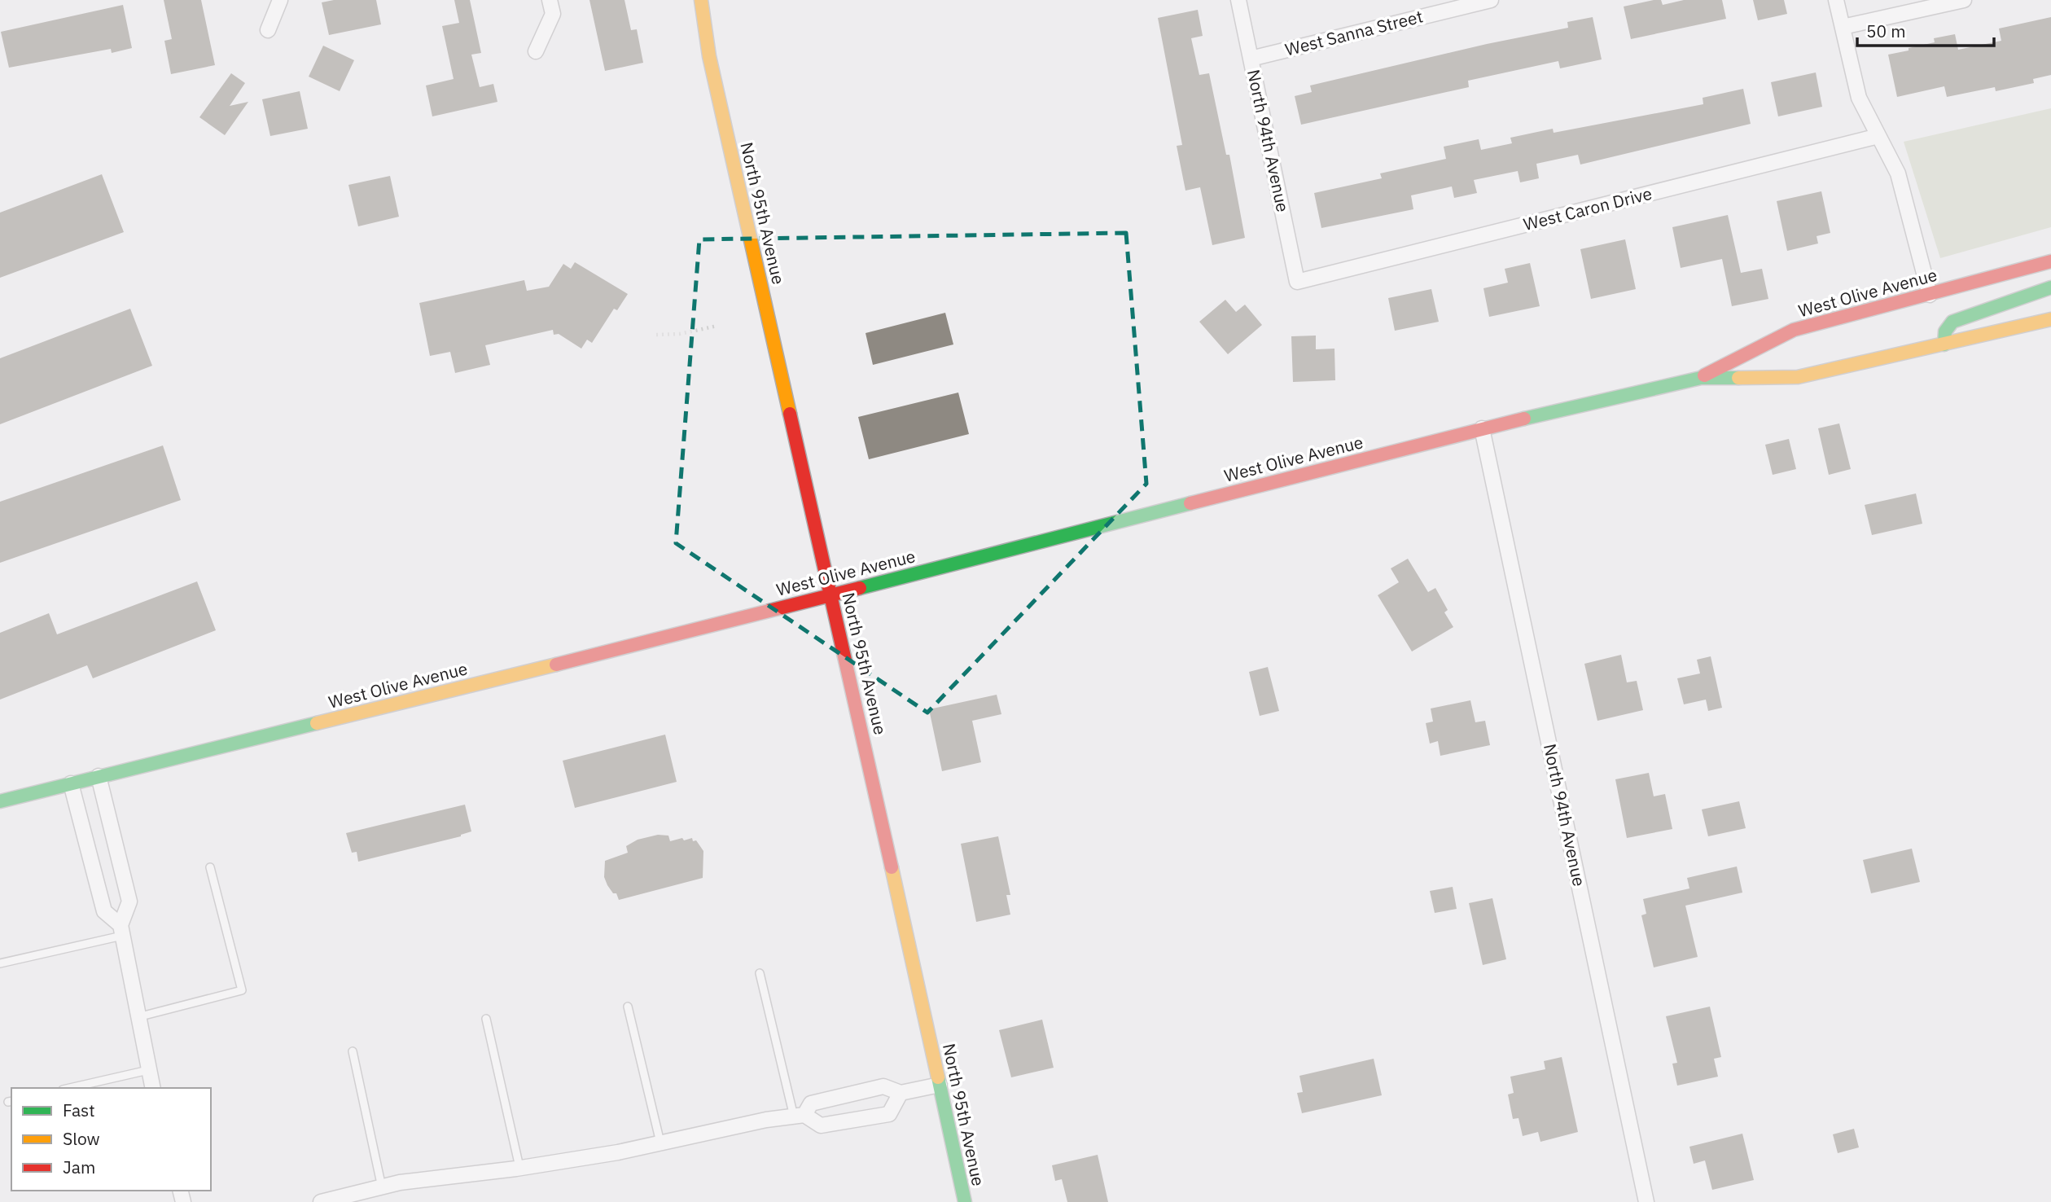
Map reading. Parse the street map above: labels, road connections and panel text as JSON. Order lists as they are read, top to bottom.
{
  "streets": {
    "main road": ["North 95th Avenue", "West Olive Avenue"],
    "street": ["West Sanna Street", "North 94th Avenue", "West Caron Drive"]
  },
  "crossings": [
    ["West Sanna Street", "North 94th Avenue"],
    ["North 94th Avenue", "West Caron Drive"],
    ["North 94th Avenue", "West Olive Avenue"],
    ["North 95th Avenue", "West Olive Avenue"]
  ],
  "legend": ["Fast", "Slow", "Jam"],
  "scale_bar": "50 m"
}
